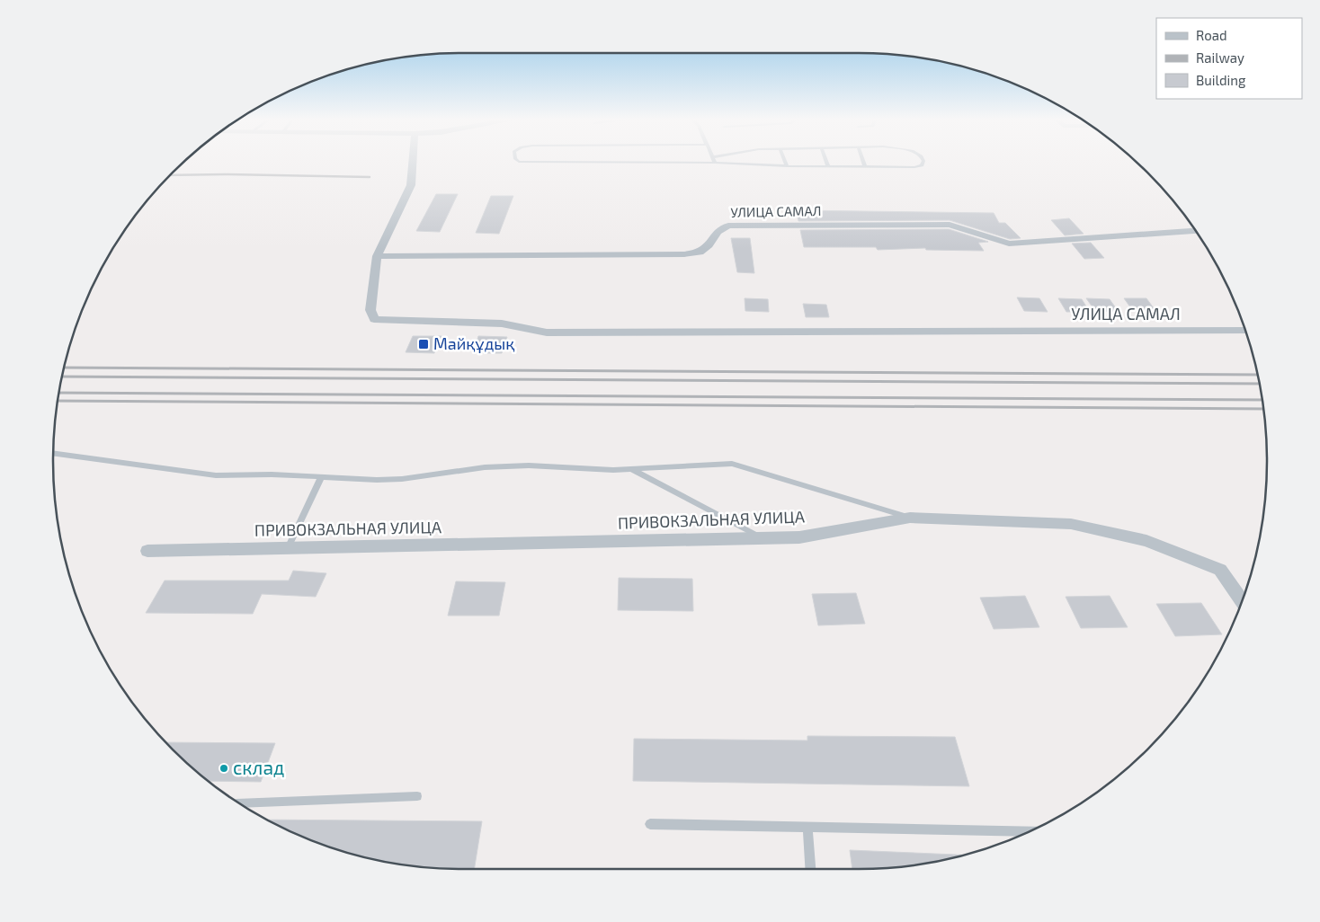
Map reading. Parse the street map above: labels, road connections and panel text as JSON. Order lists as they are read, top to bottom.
{
  "streets": {
    "street": ["УЛИЦА САМАЛ", "ПРИВОКЗАЛЬНАЯ УЛИЦА"]
  },
  "places": {
    "transit": ["Майқұдық"],
    "other": ["склад"]
  },
  "legend": ["Road", "Railway", "Building"]
}
